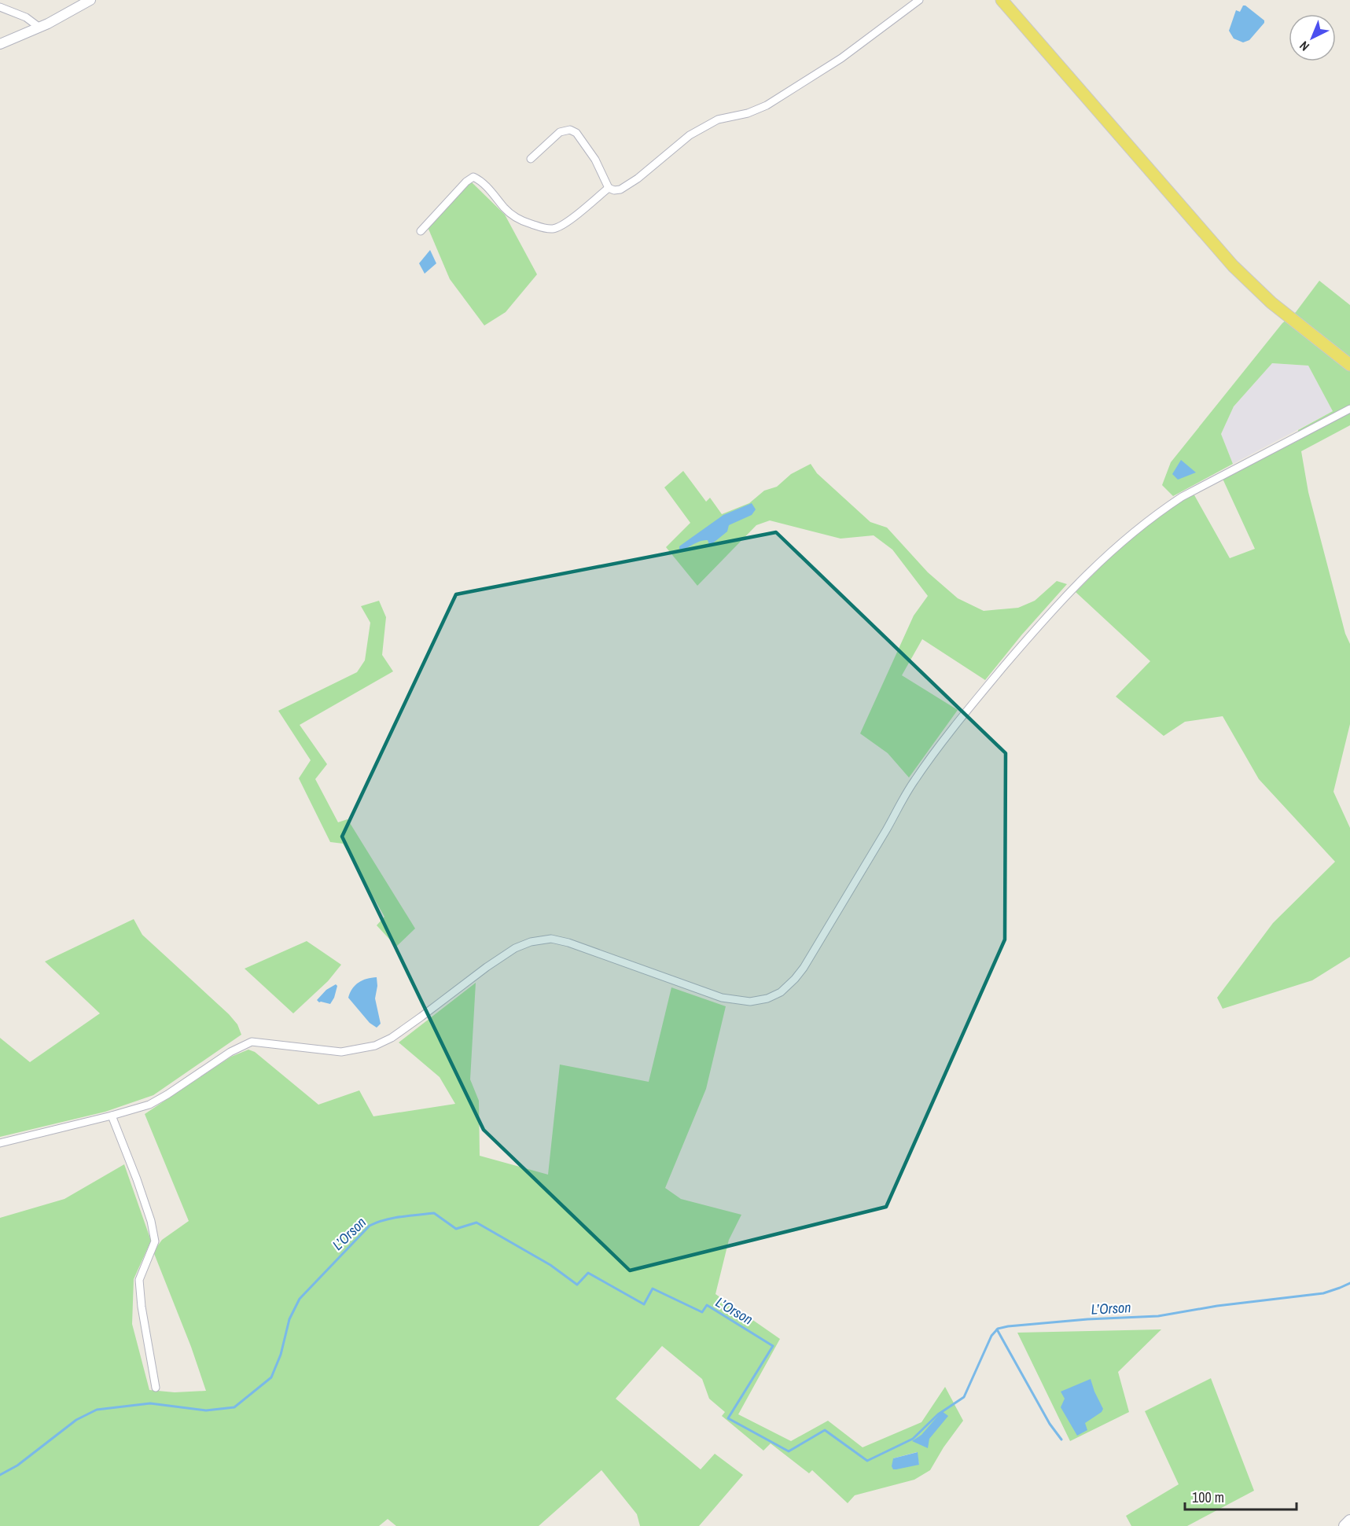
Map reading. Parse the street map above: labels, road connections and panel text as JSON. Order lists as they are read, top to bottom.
{
  "water": ["L’Orson"],
  "scale_bar": "100 m",
  "north": "bottom left"
}
